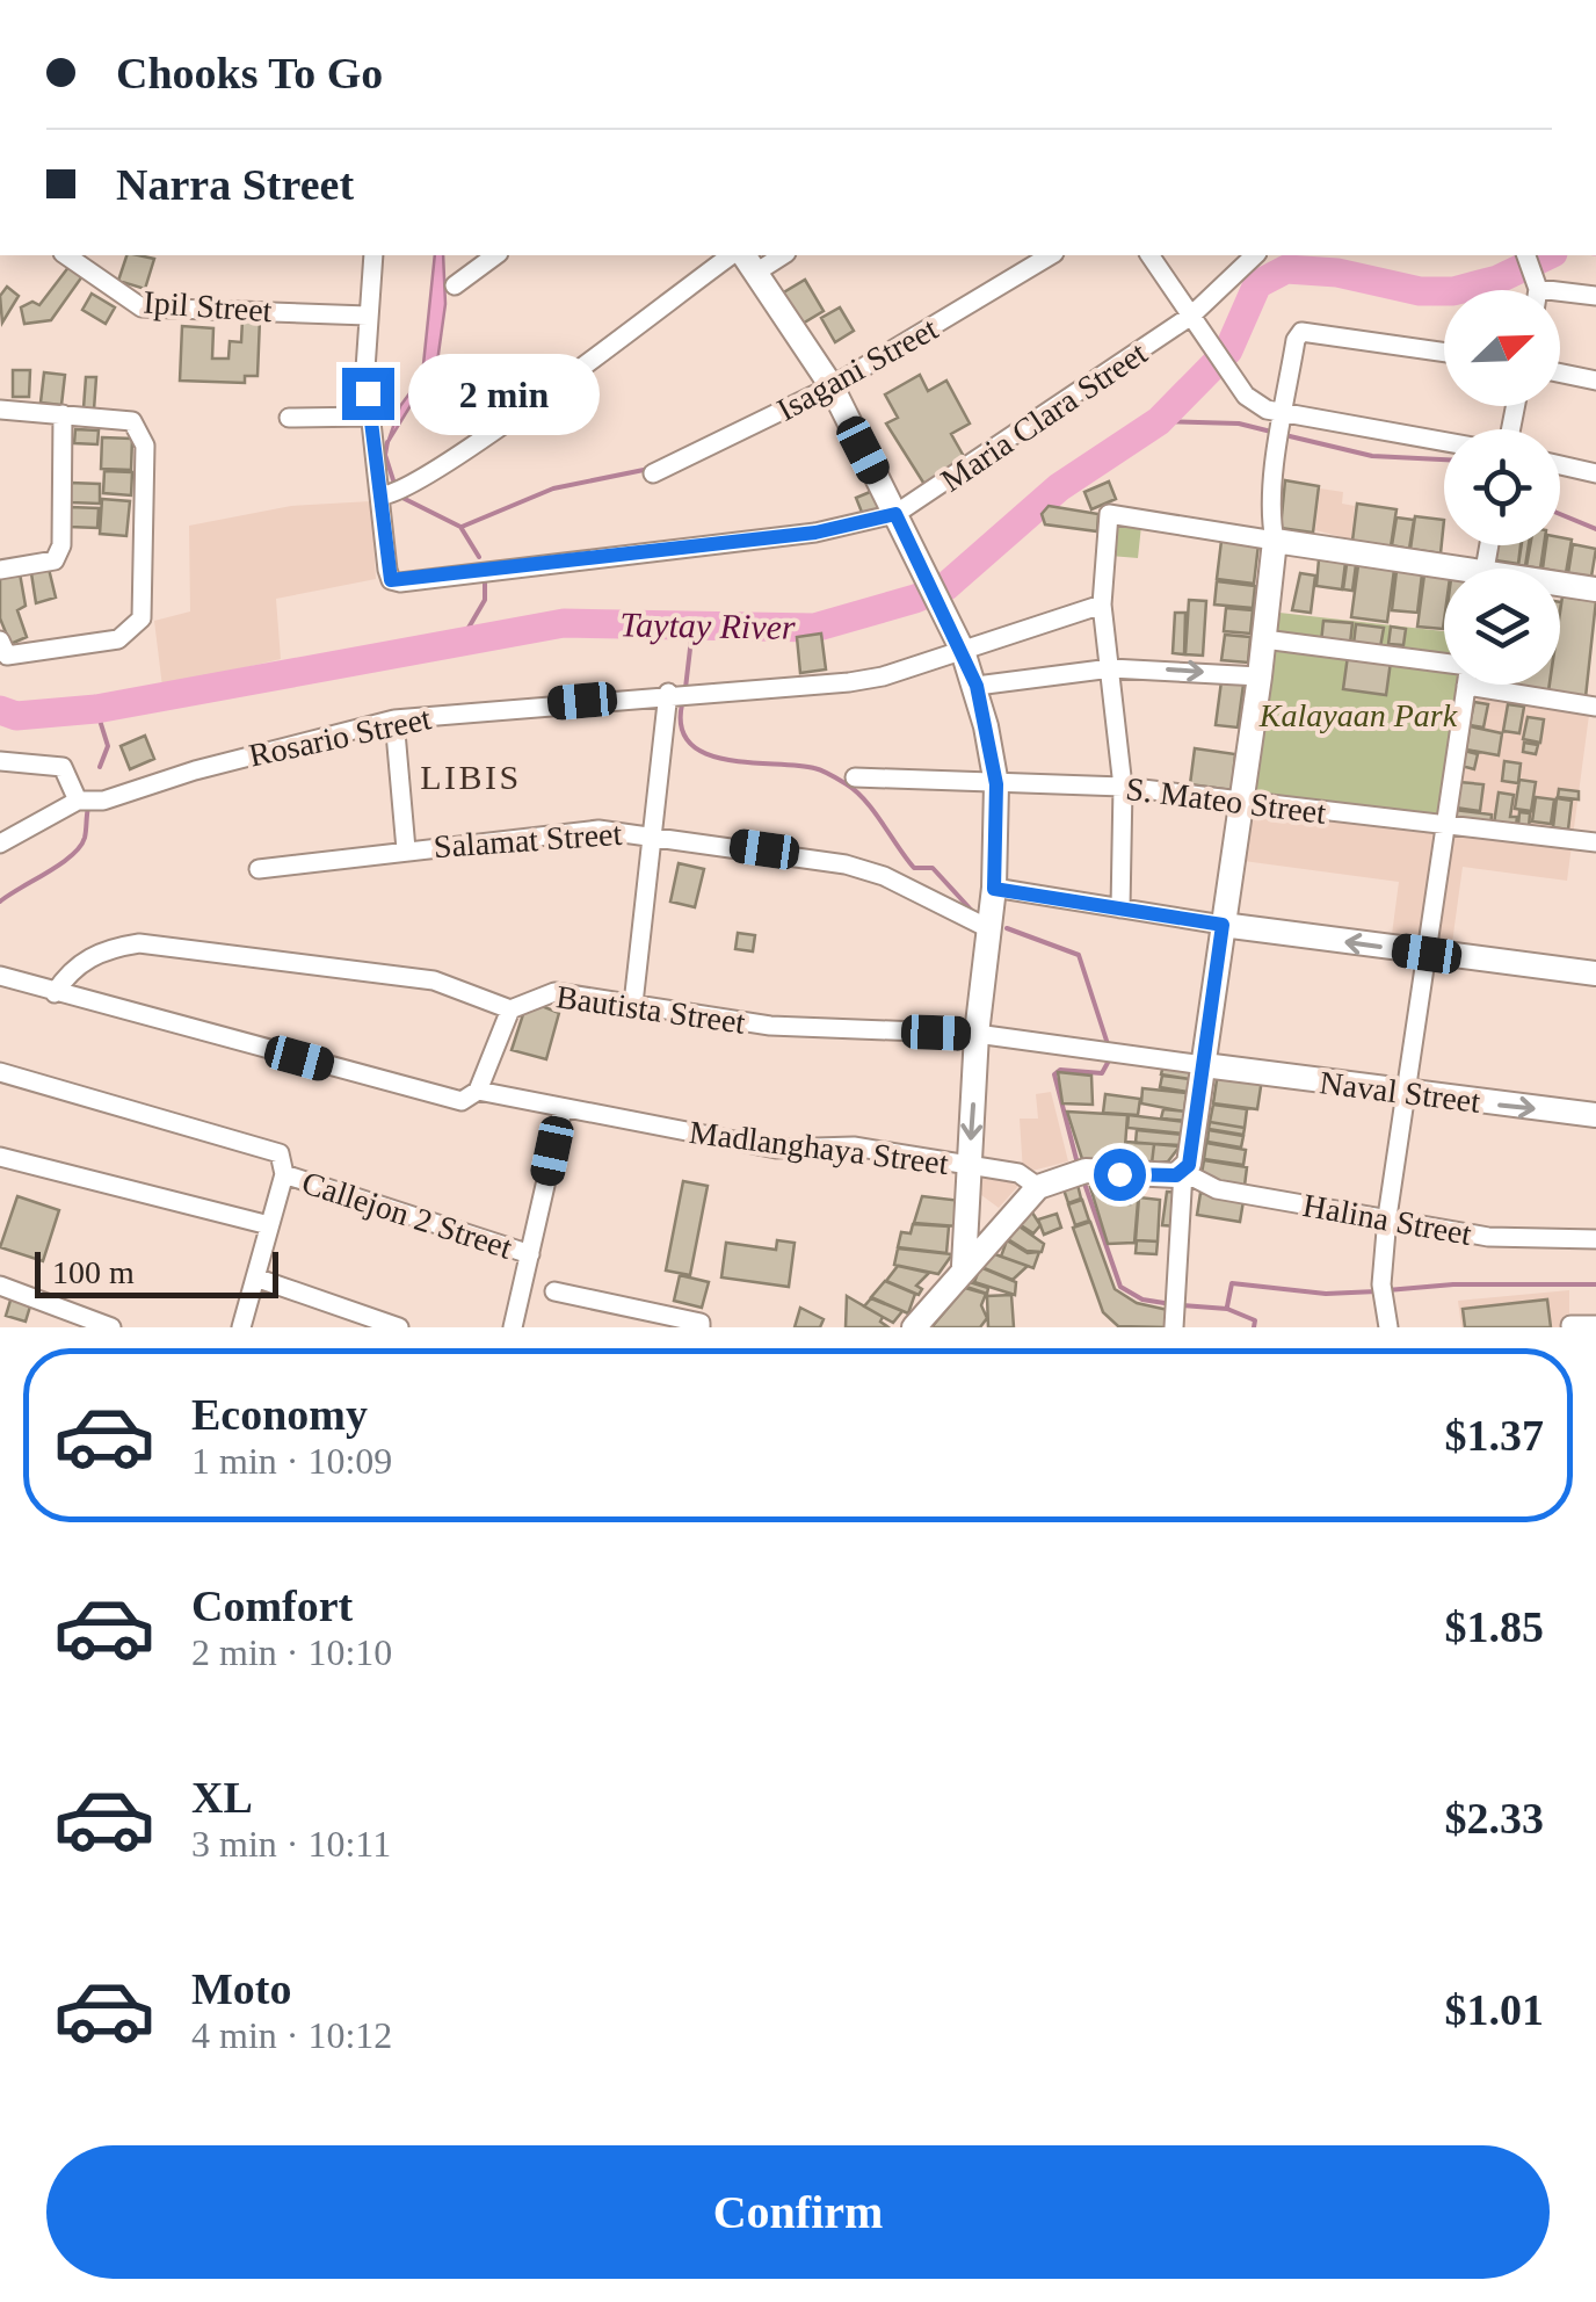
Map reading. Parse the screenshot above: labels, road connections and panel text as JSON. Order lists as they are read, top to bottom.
{
  "streets": {
    "street": [
      "Ipil Street",
      "Isagani Street",
      "Maria Clara Street",
      "Rosario Street",
      "S. Mateo Street",
      "Salamat Street",
      "Bautista Street",
      "Naval Street",
      "Madlanghaya Street",
      "Callejon 2 Street",
      "Halina Street"
    ]
  },
  "crossings": [
    ["Bautista Street", "Naval Street"],
    ["Bautista Street", "Madlanghaya Street"]
  ],
  "districts": ["LIBIS"],
  "water": ["Taytay River"],
  "parks": ["Kalayaan Park"],
  "scale_bar": "100 m",
  "north": "top right",
  "page": {
    "banner": ["Chooks To Go", "Narra Street"],
    "bubble": "2 min",
    "scale": "100 m",
    "list": [
      {
        "name": "Economy",
        "note": "1 min · 10:09",
        "value": "$1.37"
      },
      {
        "name": "Comfort",
        "note": "2 min · 10:10",
        "value": "$1.85"
      },
      {
        "name": "XL",
        "note": "3 min · 10:11",
        "value": "$2.33"
      },
      {
        "name": "Moto",
        "note": "4 min · 10:12",
        "value": "$1.01"
      }
    ],
    "buttons": "Confirm"
  }
}
